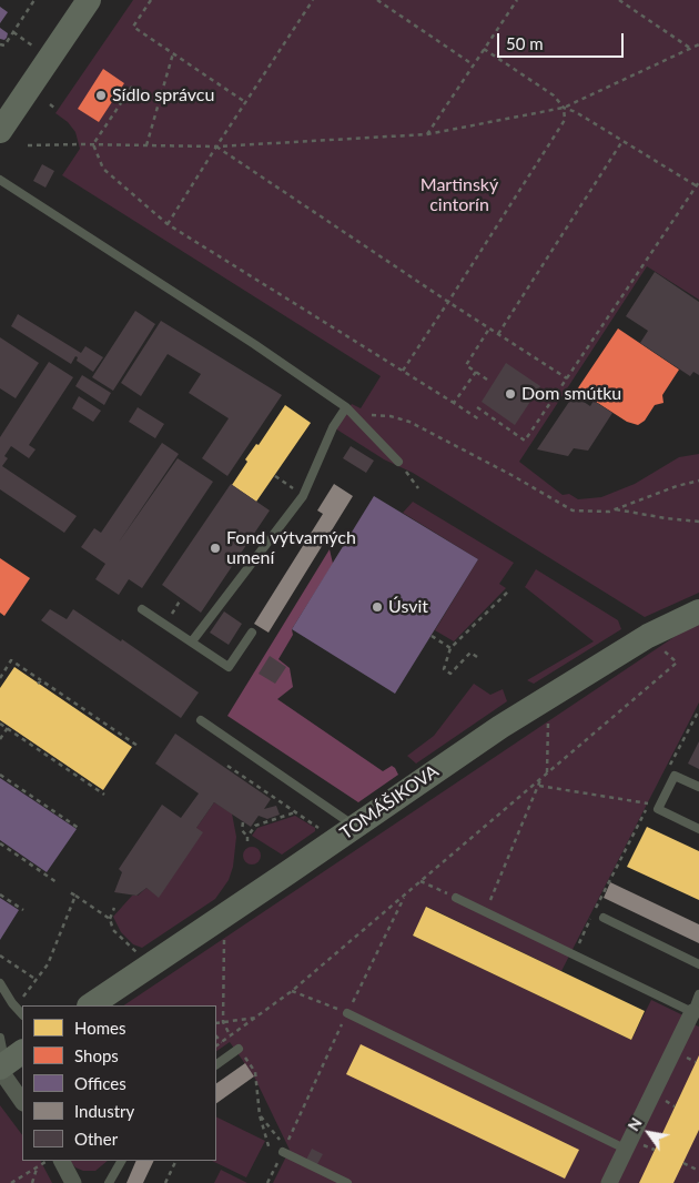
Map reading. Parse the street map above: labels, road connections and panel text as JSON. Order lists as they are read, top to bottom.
{
  "streets": {
    "main road": ["TOMÁŠIKOVA"]
  },
  "parks": ["Martinský cintorín"],
  "places": [
    "Sídlo správcu",
    "Dom smútku",
    "Fond výtvarných umení",
    "Úsvit"
  ],
  "legend": [
    "Homes",
    "Shops",
    "Offices",
    "Industry",
    "Other"
  ],
  "scale_bar": "50 m",
  "north": "top left"
}
